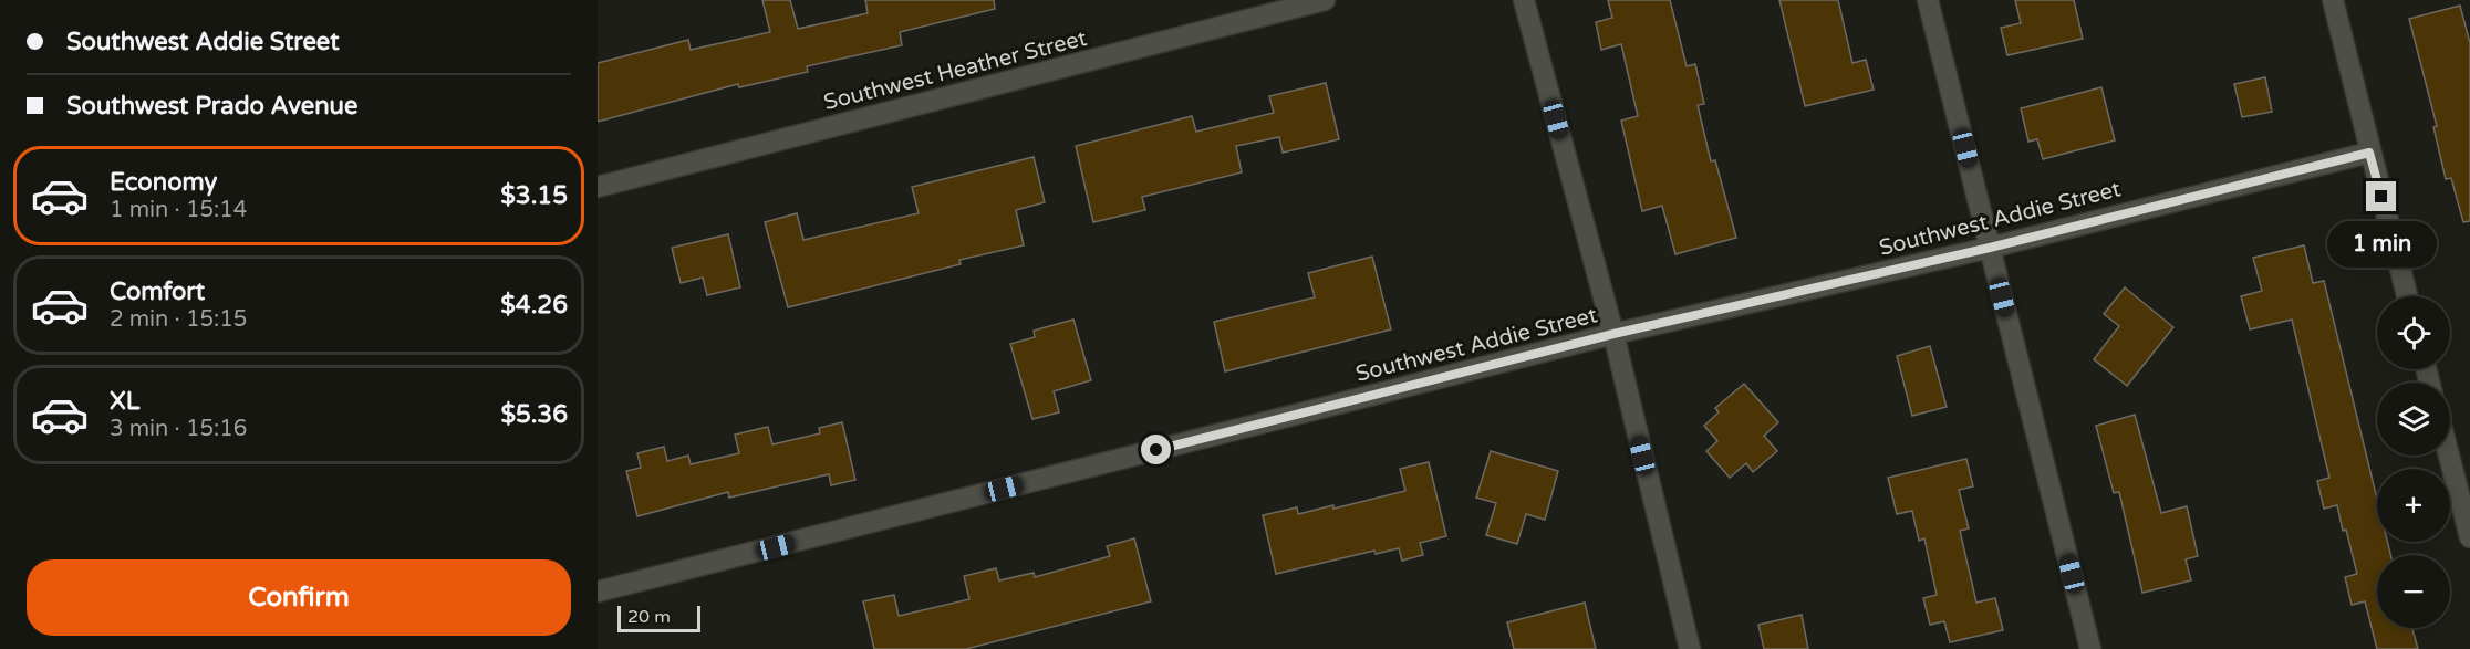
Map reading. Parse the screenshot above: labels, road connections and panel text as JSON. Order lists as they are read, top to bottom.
{
  "streets": {
    "street": ["Southwest Heather Street", "Southwest Addie Street"]
  },
  "scale_bar": "20 m",
  "page": {
    "banner": ["Southwest Addie Street", "Southwest Prado Avenue"],
    "list": [
      {
        "name": "Economy",
        "note": "1 min · 15:14",
        "value": "$3.15"
      },
      {
        "name": "Comfort",
        "note": "2 min · 15:15",
        "value": "$4.26"
      },
      {
        "name": "XL",
        "note": "3 min · 15:16",
        "value": "$5.36"
      }
    ],
    "bubble": "1 min",
    "map_buttons": ["+", "−"],
    "buttons": "Confirm",
    "scale": "20 m"
  }
}
